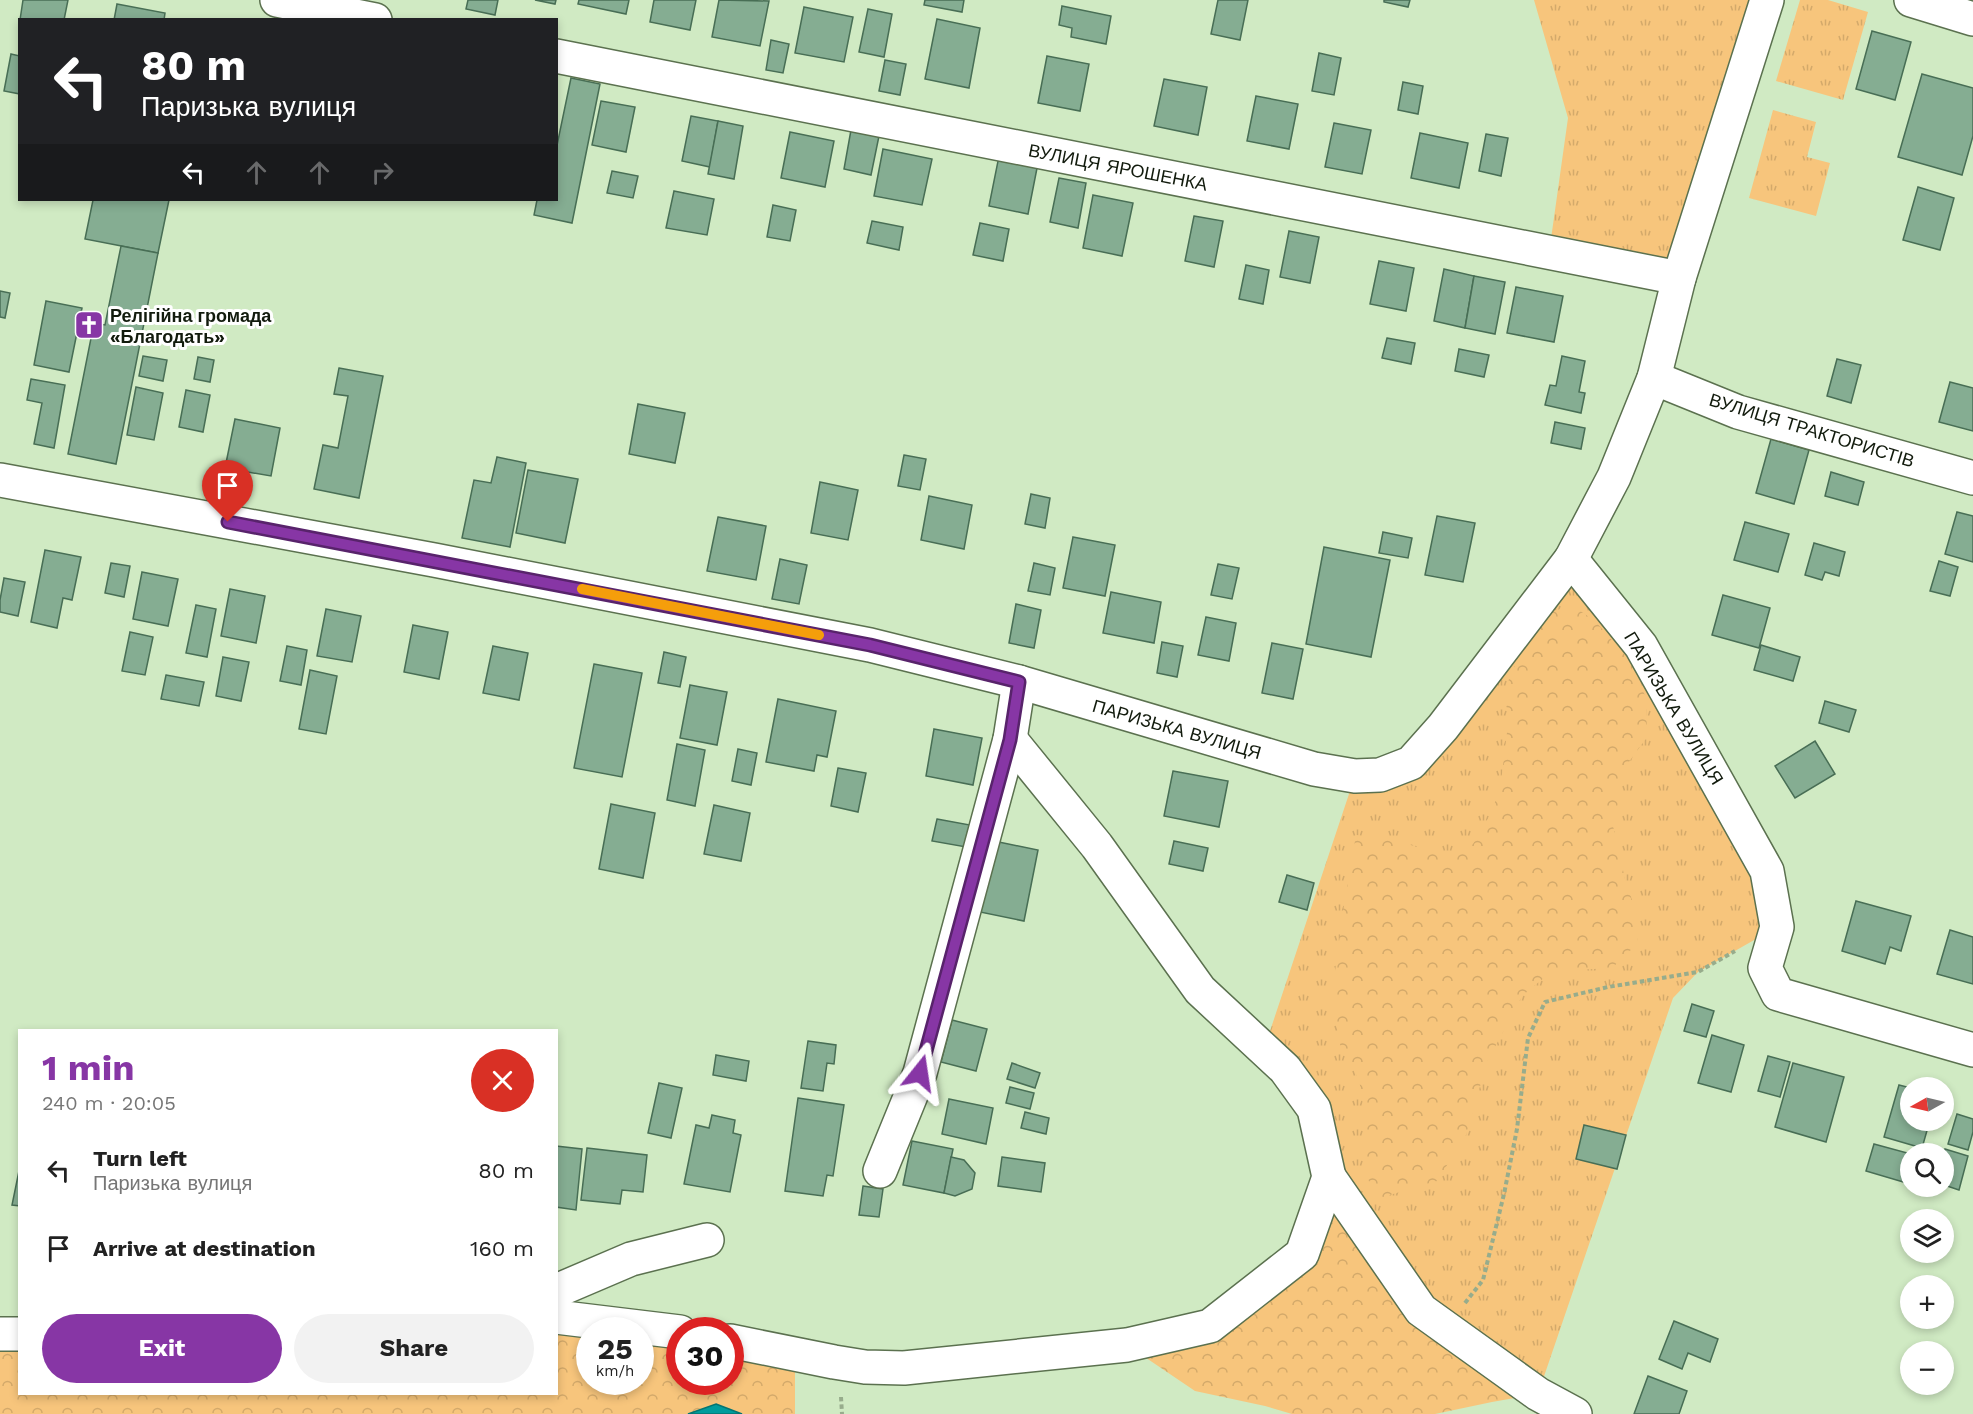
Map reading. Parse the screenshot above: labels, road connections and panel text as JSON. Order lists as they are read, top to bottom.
{
  "streets": {
    "street": ["ВУЛИЦЯ ЯРОШЕНКА", "ВУЛИЦЯ ТРАКТОРИСТІВ", "ПАРИЗЬКА ВУЛИЦЯ"]
  },
  "places": {
    "church": ["Релігійна громада «Благодать»"]
  },
  "north": "left",
  "page": {
    "turn": ["80 m", "Паризька вулиця"],
    "heading": ["1 min", "240 m · 20:05"],
    "map_buttons": ["+", "−"],
    "list": [
      {
        "name": "Turn left",
        "note": "Паризька вулиця",
        "value": "80 m"
      },
      {
        "name": "Arrive at destination",
        "value": "160 m"
      }
    ],
    "buttons": ["Exit", "Share"],
    "speed": "25 km/h",
    "limit": "30"
  }
}
